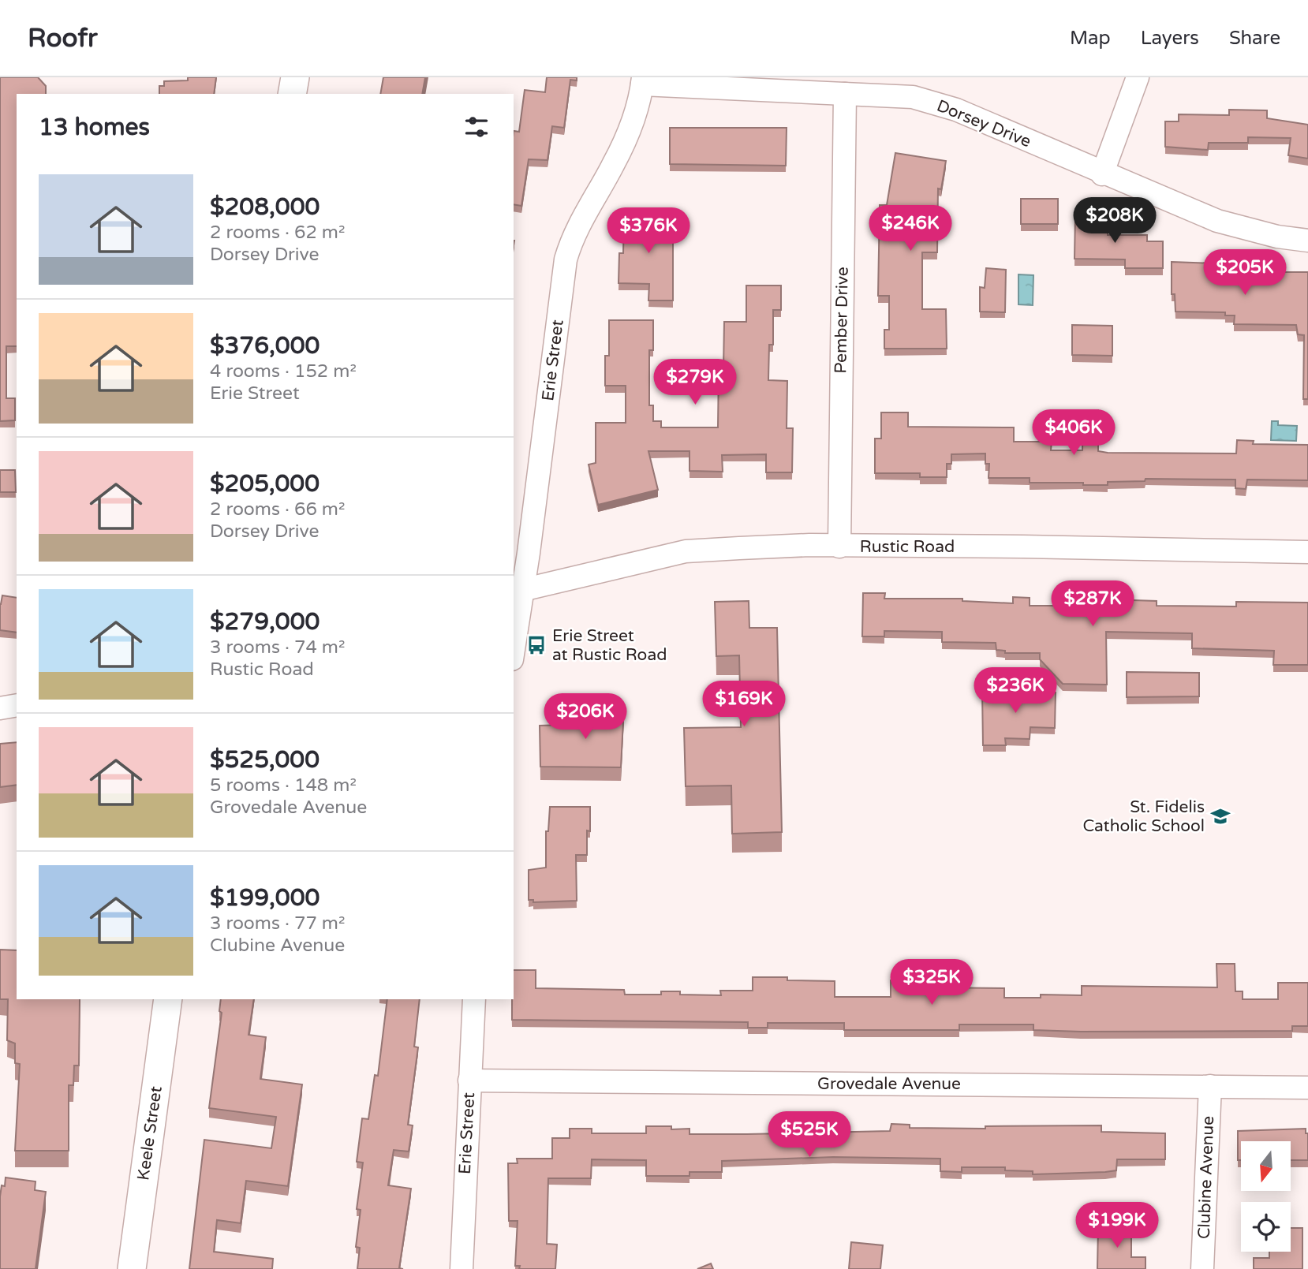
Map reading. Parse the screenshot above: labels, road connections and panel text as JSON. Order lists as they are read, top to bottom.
{
  "streets": {
    "main road": ["Keele Street"],
    "street": [
      "Dorsey Drive",
      "Pember Drive",
      "Erie Street",
      "Rustic Road",
      "Grovedale Avenue",
      "Clubine Avenue"
    ]
  },
  "crossings": [
    ["Dorsey Drive", "Pember Drive"],
    ["Dorsey Drive", "Erie Street"],
    ["Pember Drive", "Rustic Road"],
    ["Erie Street", "Rustic Road"],
    ["Erie Street", "Grovedale Avenue"],
    ["Grovedale Avenue", "Clubine Avenue"]
  ],
  "places": {
    "bus stop": ["Erie Street at Rustic Road"],
    "school or university": ["St. Fidelis Catholic School"]
  },
  "north": "bottom",
  "page": {
    "header": "Roofr",
    "nav": ["Map", "Layers", "Share"],
    "heading": "13 homes",
    "list": [
      {
        "name": "$208,000",
        "note": "2 rooms · 62 m² · Dorsey Drive"
      },
      {
        "name": "$376,000",
        "note": "4 rooms · 152 m² · Erie Street"
      },
      {
        "name": "$205,000",
        "note": "2 rooms · 66 m² · Dorsey Drive"
      },
      {
        "name": "$279,000",
        "note": "3 rooms · 74 m² · Rustic Road"
      },
      {
        "name": "$525,000",
        "note": "5 rooms · 148 m² · Grovedale Avenue"
      },
      {
        "name": "$199,000",
        "note": "3 rooms · 77 m² · Clubine Avenue"
      }
    ],
    "price": [
      "$208K",
      "$246K",
      "$376K",
      "$205K",
      "$279K",
      "$406K",
      "$287K",
      "$236K",
      "$169K",
      "$206K",
      "$325K",
      "$525K",
      "$199K"
    ]
  }
}
